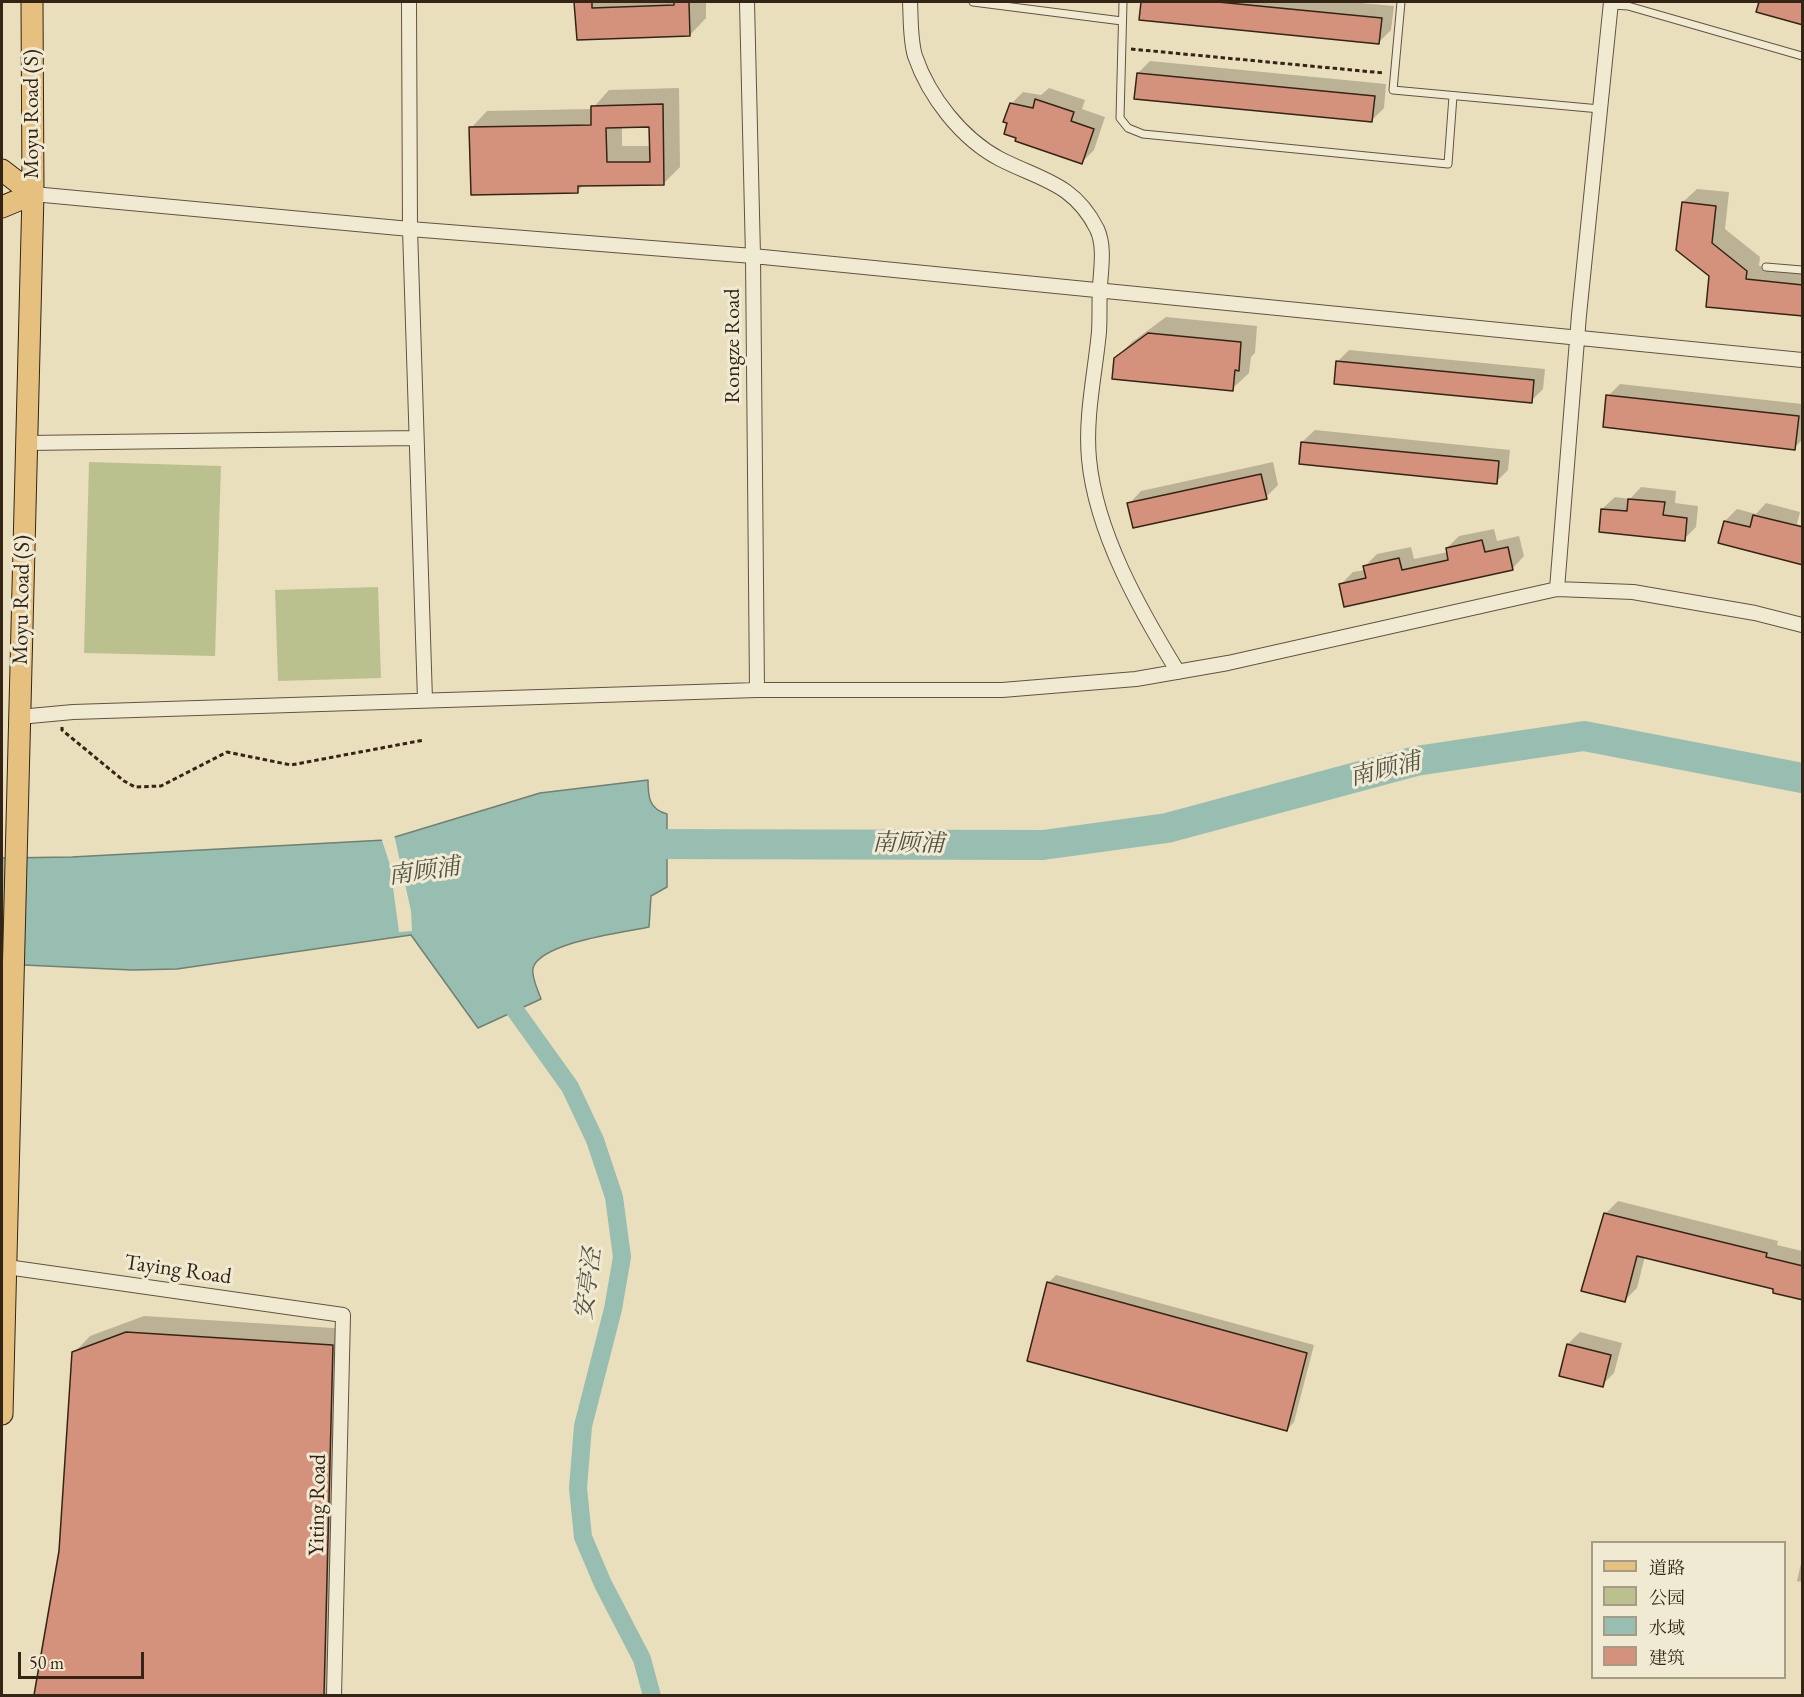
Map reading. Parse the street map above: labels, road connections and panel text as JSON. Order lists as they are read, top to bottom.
{
  "streets": {
    "main road": ["Moyu Road (S)"],
    "street": ["Rongze Road", "Taying Road", "Yiting Road"]
  },
  "crossings": [
    ["Moyu Road (S)", "Taying Road"],
    ["Taying Road", "Yiting Road"]
  ],
  "water": ["南顾浦", "安亭泾"],
  "legend": [
    "道路",
    "公园",
    "水域",
    "建筑"
  ],
  "scale_bar": "50 m"
}
